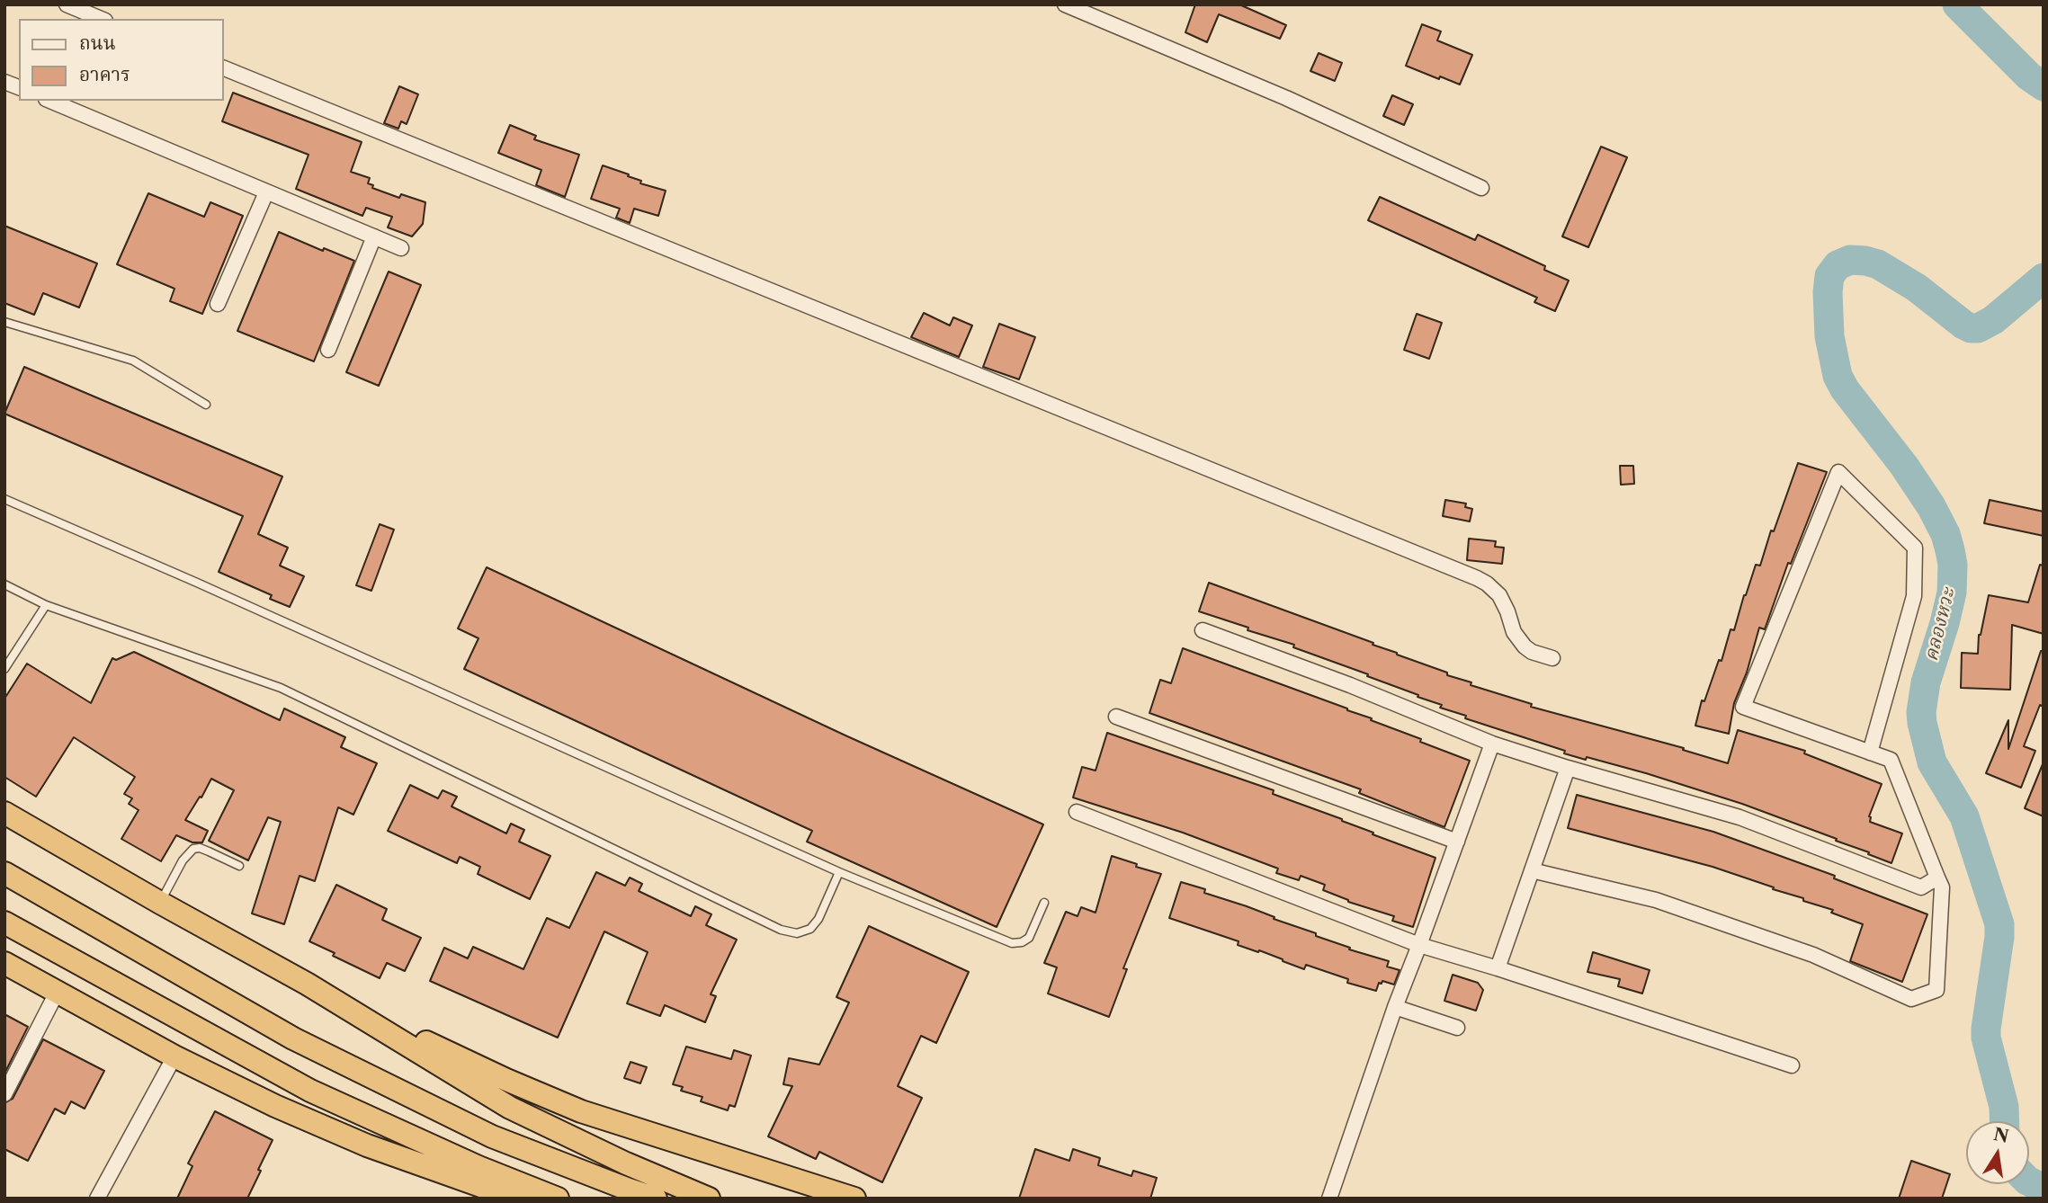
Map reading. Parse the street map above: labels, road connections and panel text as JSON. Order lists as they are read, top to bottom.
{
  "water": ["คลองหวะ"],
  "legend": ["ถนน", "อาคาร"],
  "north": "top"
}
